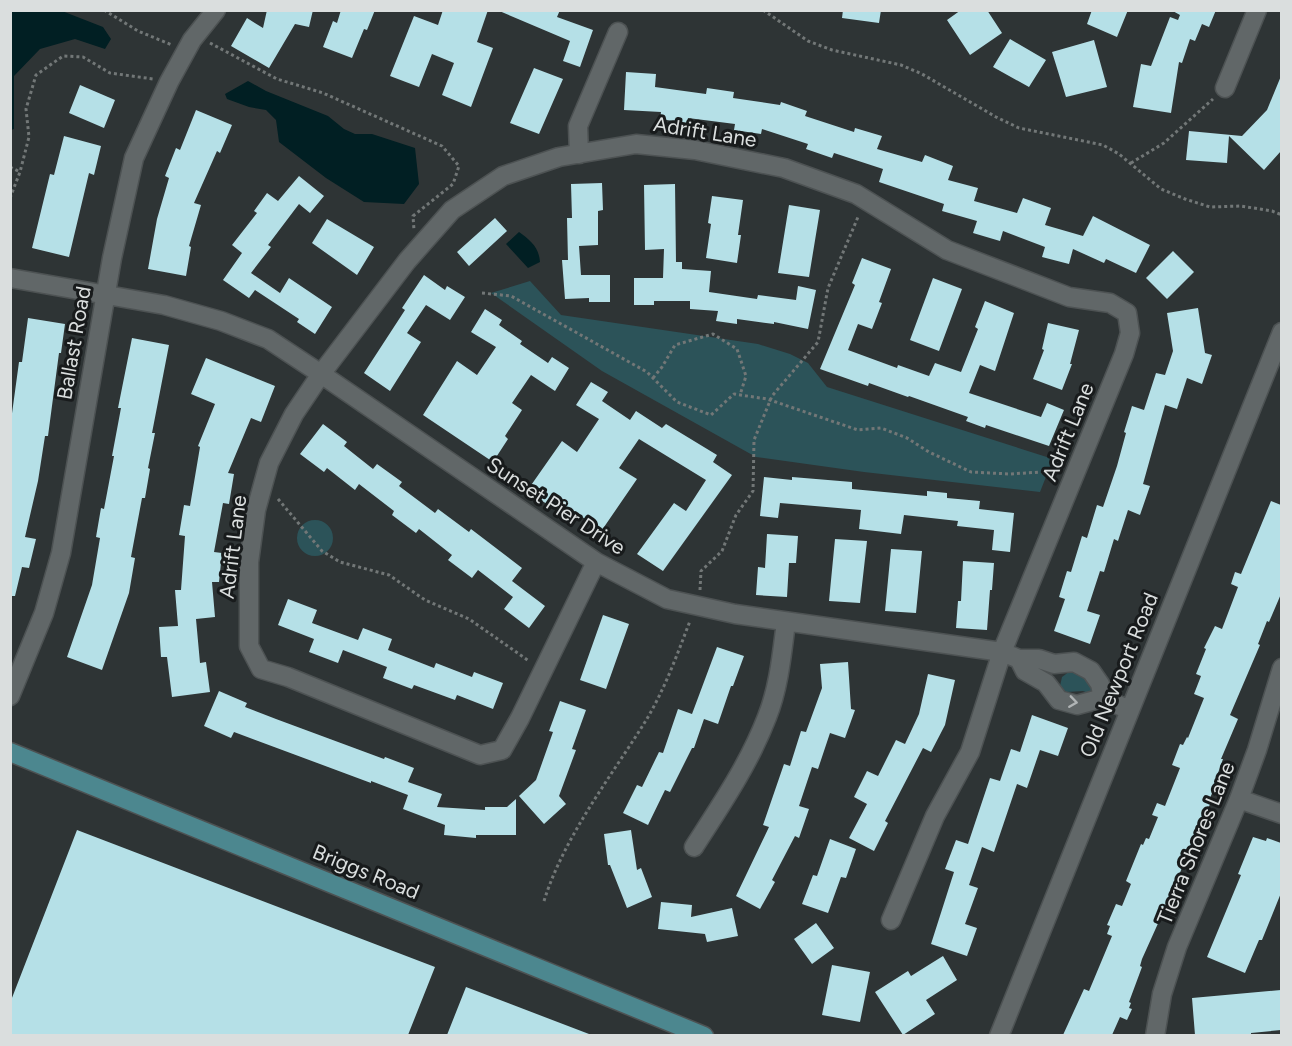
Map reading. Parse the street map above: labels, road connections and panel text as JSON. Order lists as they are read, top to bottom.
{
  "streets": {
    "main road": ["Briggs Road"],
    "street": [
      "Adrift Lane",
      "Ballast Road",
      "Sunset Pier Drive",
      "Old Newport Road",
      "Tierra Shores Lane"
    ]
  },
  "crossings": [
    ["Adrift Lane", "Sunset Pier Drive"],
    ["Ballast Road", "Sunset Pier Drive"]
  ]
}
